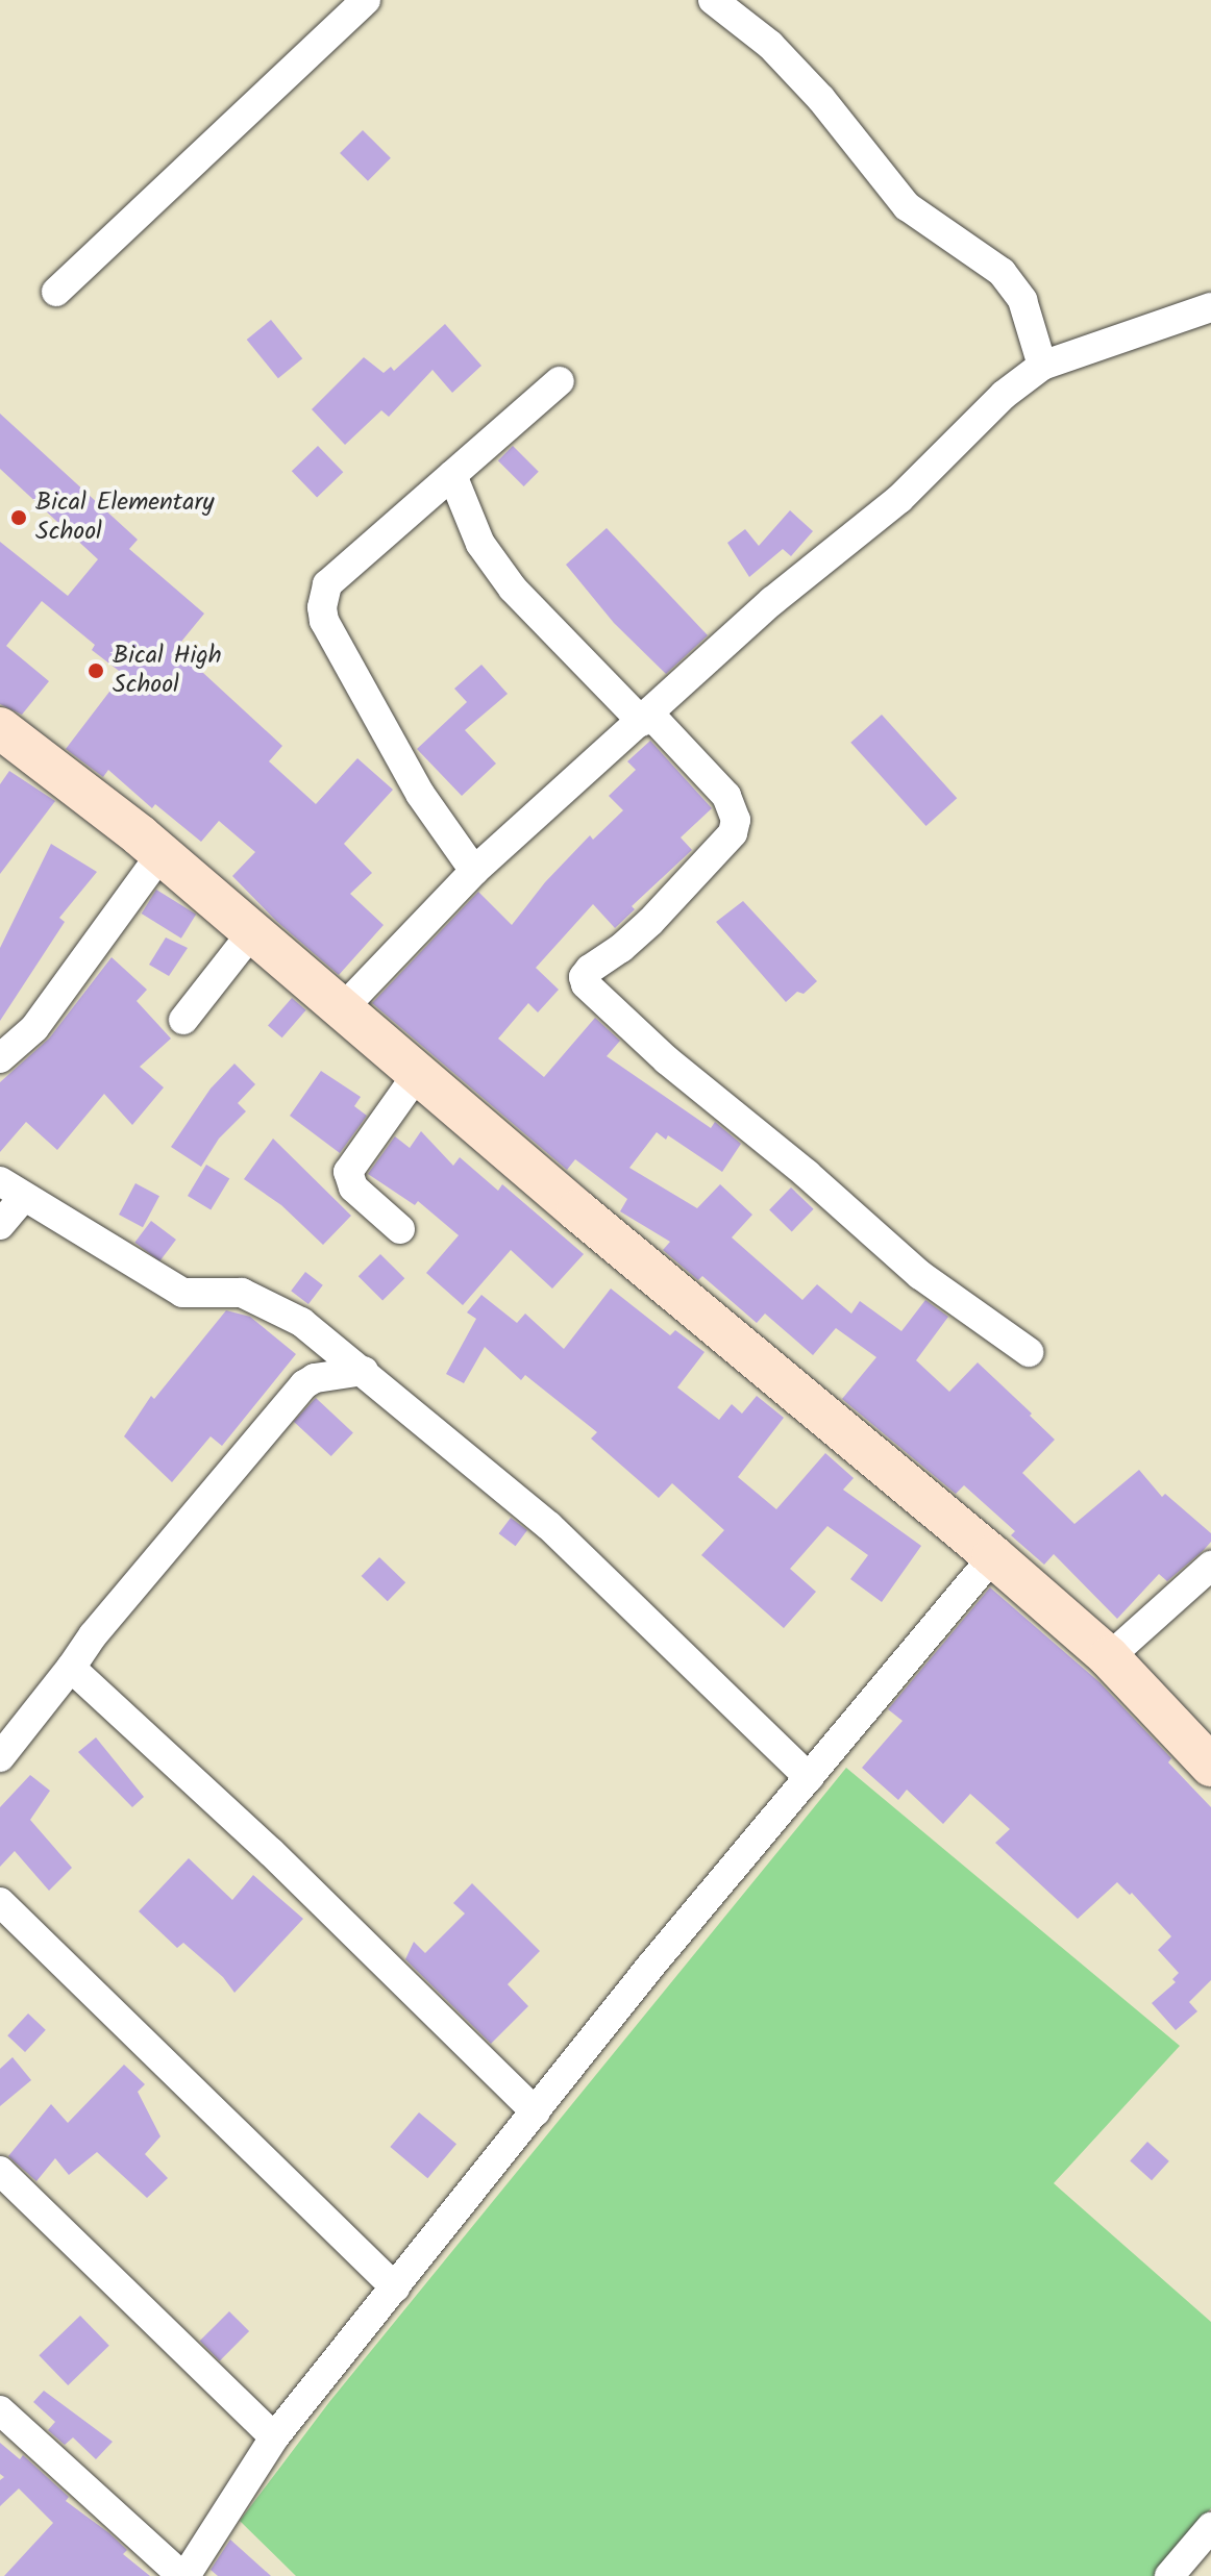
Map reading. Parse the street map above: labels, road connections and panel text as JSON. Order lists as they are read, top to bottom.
{
  "places": ["Bical Elementary School", "Bical High School"]
}
